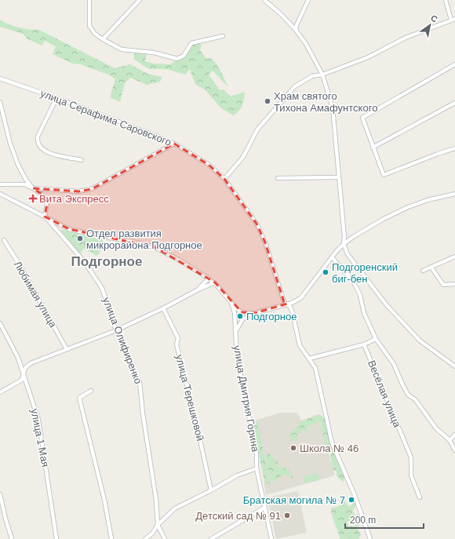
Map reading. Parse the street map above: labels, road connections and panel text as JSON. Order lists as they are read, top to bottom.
{
  "streets": {
    "street": [
      "улица Серафима Саровского",
      "Любимая улица",
      "улица Олифиренко",
      "Весёлая улица",
      "улица Терешковой",
      "улица Дмитрия Горина",
      "улица 1 Мая"
    ]
  },
  "crossings": [
    ["улица Олифиренко", "улица Дмитрия Горина"]
  ],
  "districts": ["Подгорное"],
  "places": {
    "other": [
      "Храм святого Тихона Амафунтского",
      "Отдел развития микрорайона Подгорное",
      "Подгоренский биг-бен",
      "Подгорное",
      "Школа № 46",
      "Братская могила № 7",
      "Детский сад № 91"
    ],
    "health": ["Вита Экспресс"]
  },
  "scale_bar": "200 m",
  "north": "top right"
}
